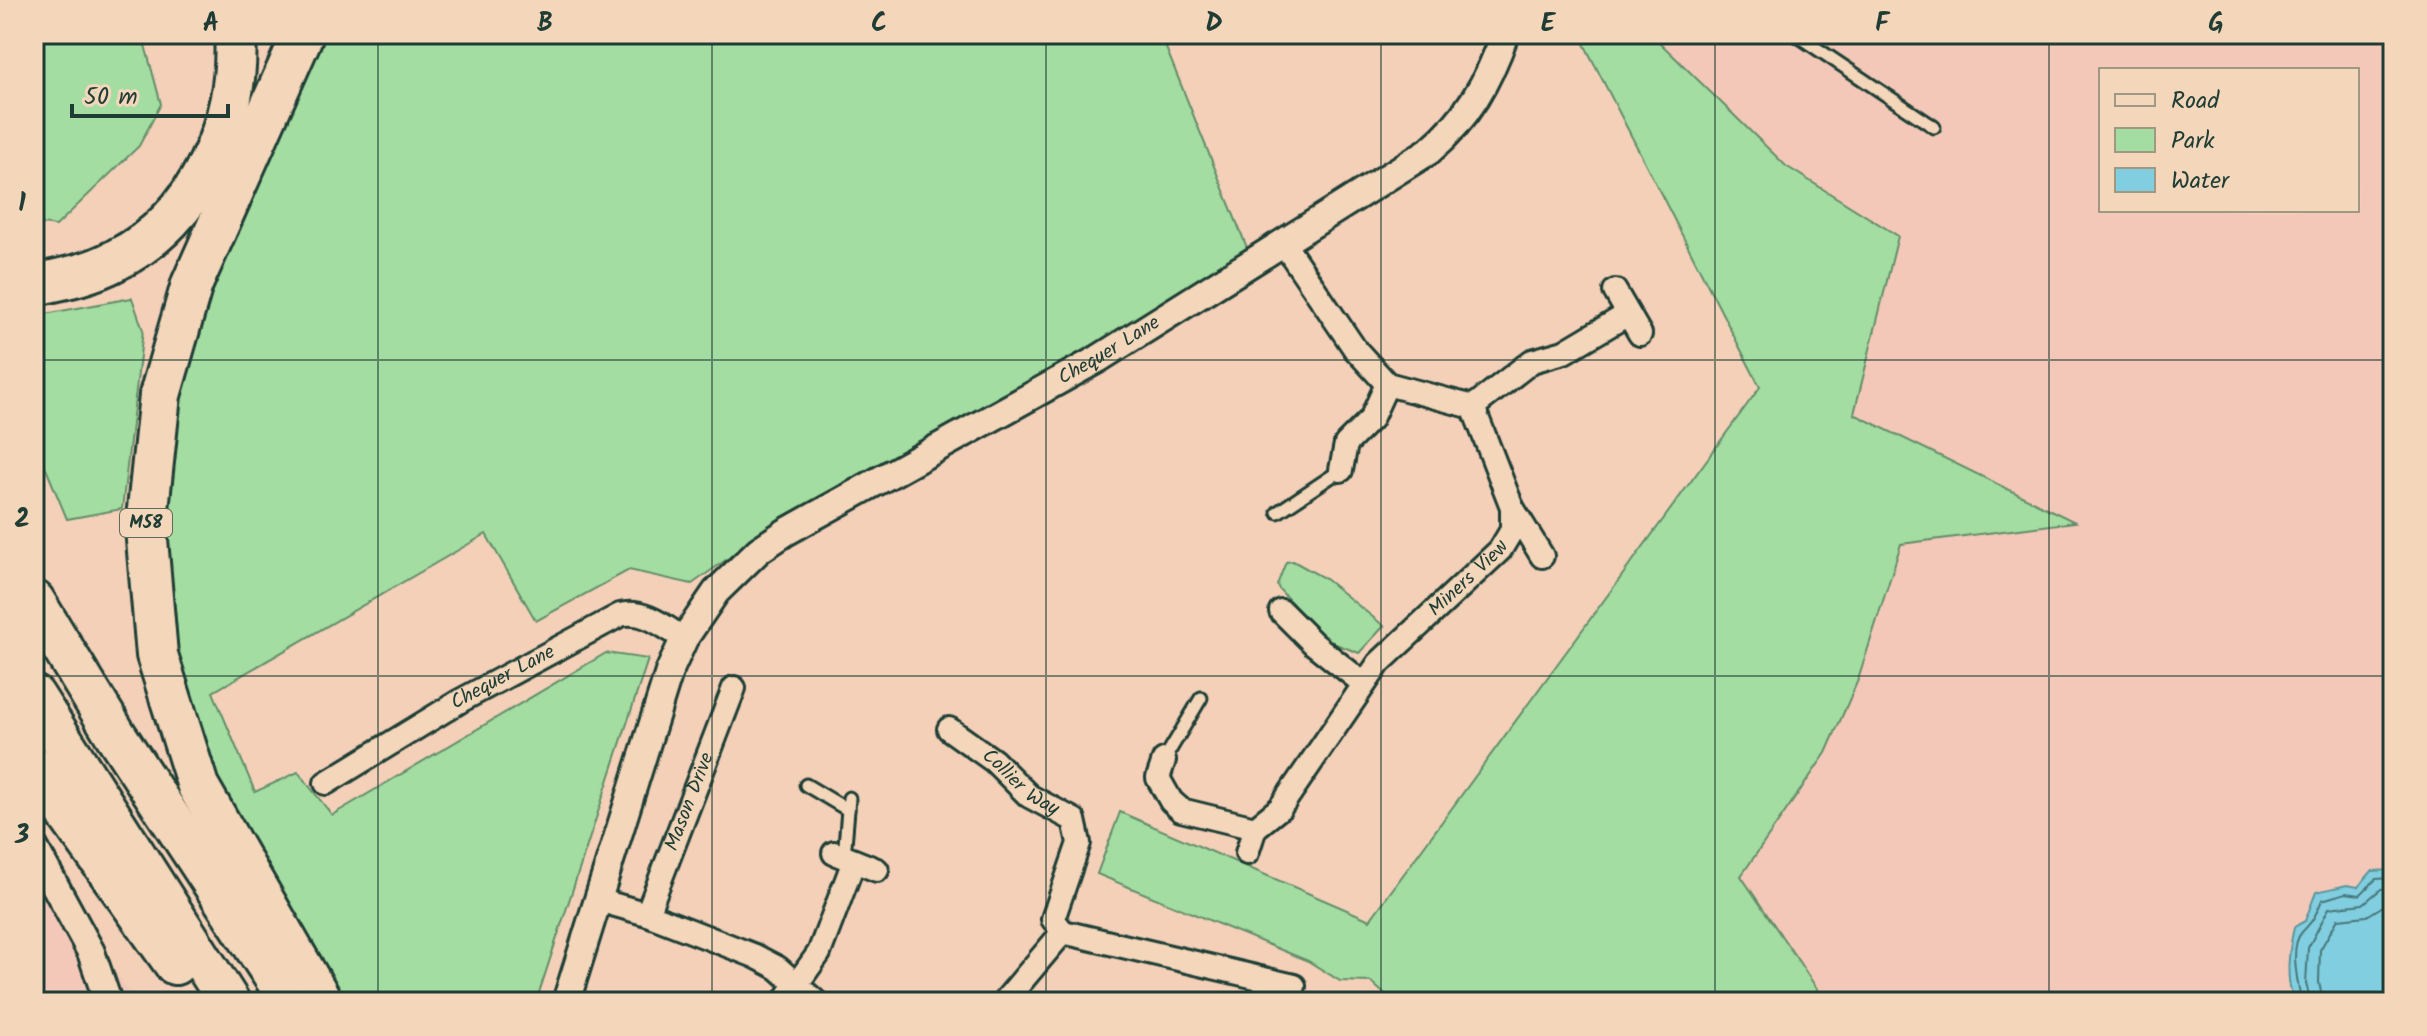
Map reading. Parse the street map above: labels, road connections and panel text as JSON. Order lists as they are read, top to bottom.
{
  "streets": {
    "highway": ["M58"],
    "street": [
      "Chequer Lane",
      "Miners View",
      "Collier Way",
      "Mason Drive"
    ]
  },
  "legend": ["Road", "Park", "Water"],
  "scale_bar": "50 m",
  "grid": {
    "columns": [
      "A",
      "B",
      "C",
      "D",
      "E",
      "F",
      "G"
    ],
    "rows": ["1", "2", "3"]
  }
}
